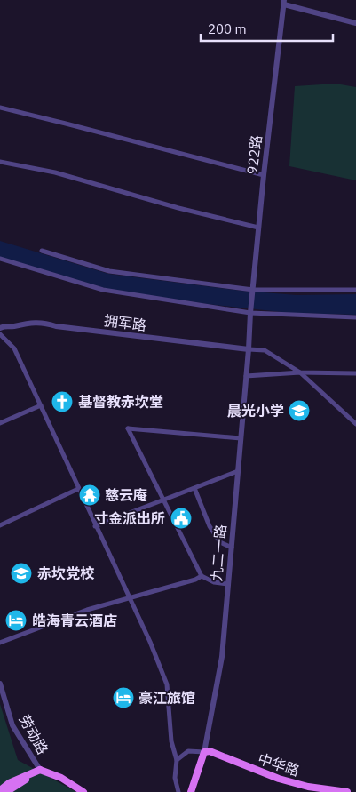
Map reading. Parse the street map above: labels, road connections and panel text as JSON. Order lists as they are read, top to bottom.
{
  "streets": {
    "main road": ["九二一路", "中华路"],
    "street": ["922路", "拥军路", "劳动路"]
  },
  "crossings": [
    ["922路", "九二一路"],
    ["拥军路", "九二一路"],
    ["九二一路", "中华路"]
  ],
  "places": {
    "church": ["基督教赤坎堂"],
    "school or university": ["晨光小学", "赤坎党校"],
    "temple": ["慈云庵"],
    "public building": ["寸金派出所"],
    "hotel": ["皓海青云酒店", "豪江旅馆"]
  },
  "scale_bar": "200 m"
}
